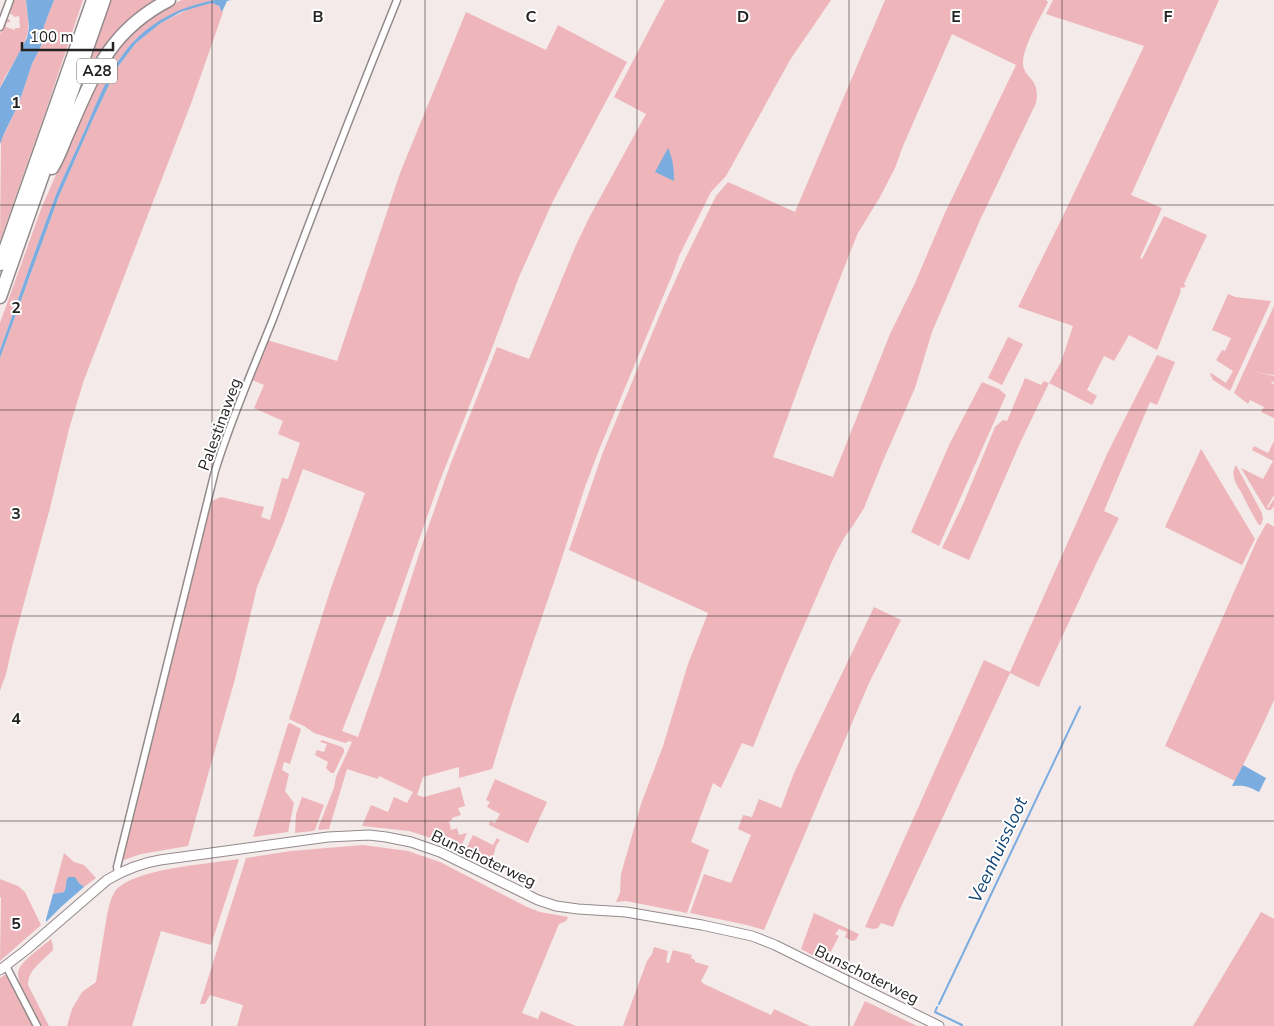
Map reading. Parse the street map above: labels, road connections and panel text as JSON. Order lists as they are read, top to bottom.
{
  "streets": {
    "highway": ["A28"],
    "main road": ["Bunschoterweg"],
    "street": ["Palestinaweg"]
  },
  "crossings": [
    ["Palestinaweg", "Bunschoterweg"]
  ],
  "water": ["Veenhuissloot"],
  "scale_bar": "100 m",
  "grid": {
    "columns": [
      "B",
      "C",
      "D",
      "E",
      "F"
    ],
    "rows": [
      "1",
      "2",
      "3",
      "4",
      "5"
    ]
  }
}
